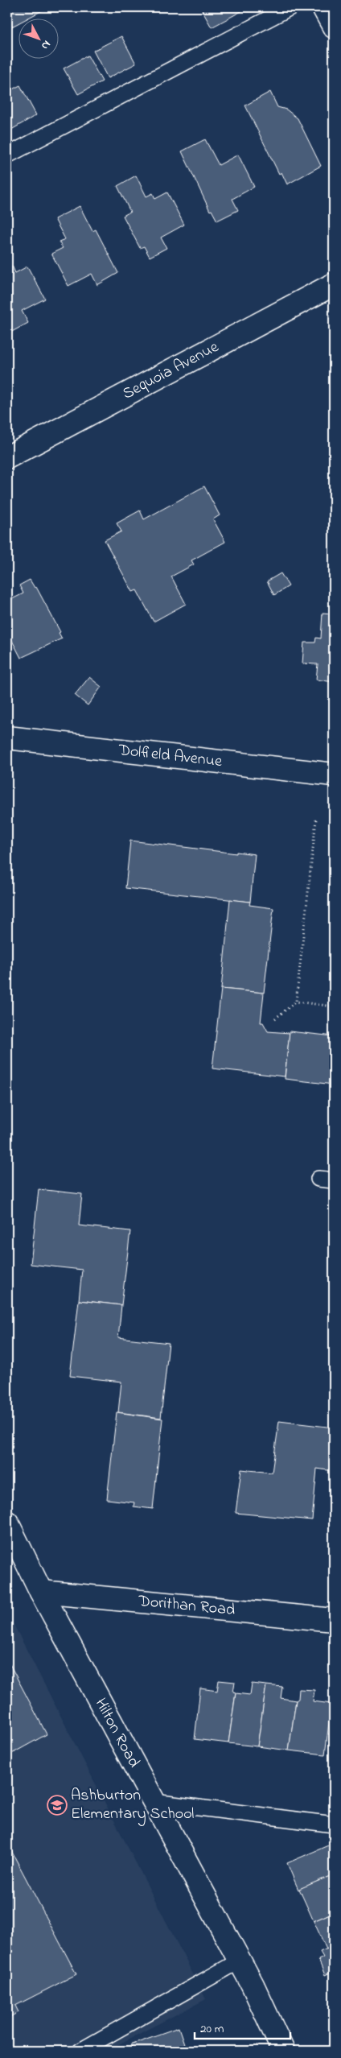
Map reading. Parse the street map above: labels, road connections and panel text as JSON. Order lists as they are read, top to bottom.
{
  "streets": {
    "main road": [
      "Sequoia Avenue",
      "Dolfield Avenue",
      "Dorithan Road",
      "Hilton Road"
    ]
  },
  "crossings": [
    ["Dorithan Road", "Hilton Road"]
  ],
  "places": {
    "school or university": ["Ashburton Elementary School"]
  },
  "scale_bar": "20 m",
  "north": "bottom right"
}
